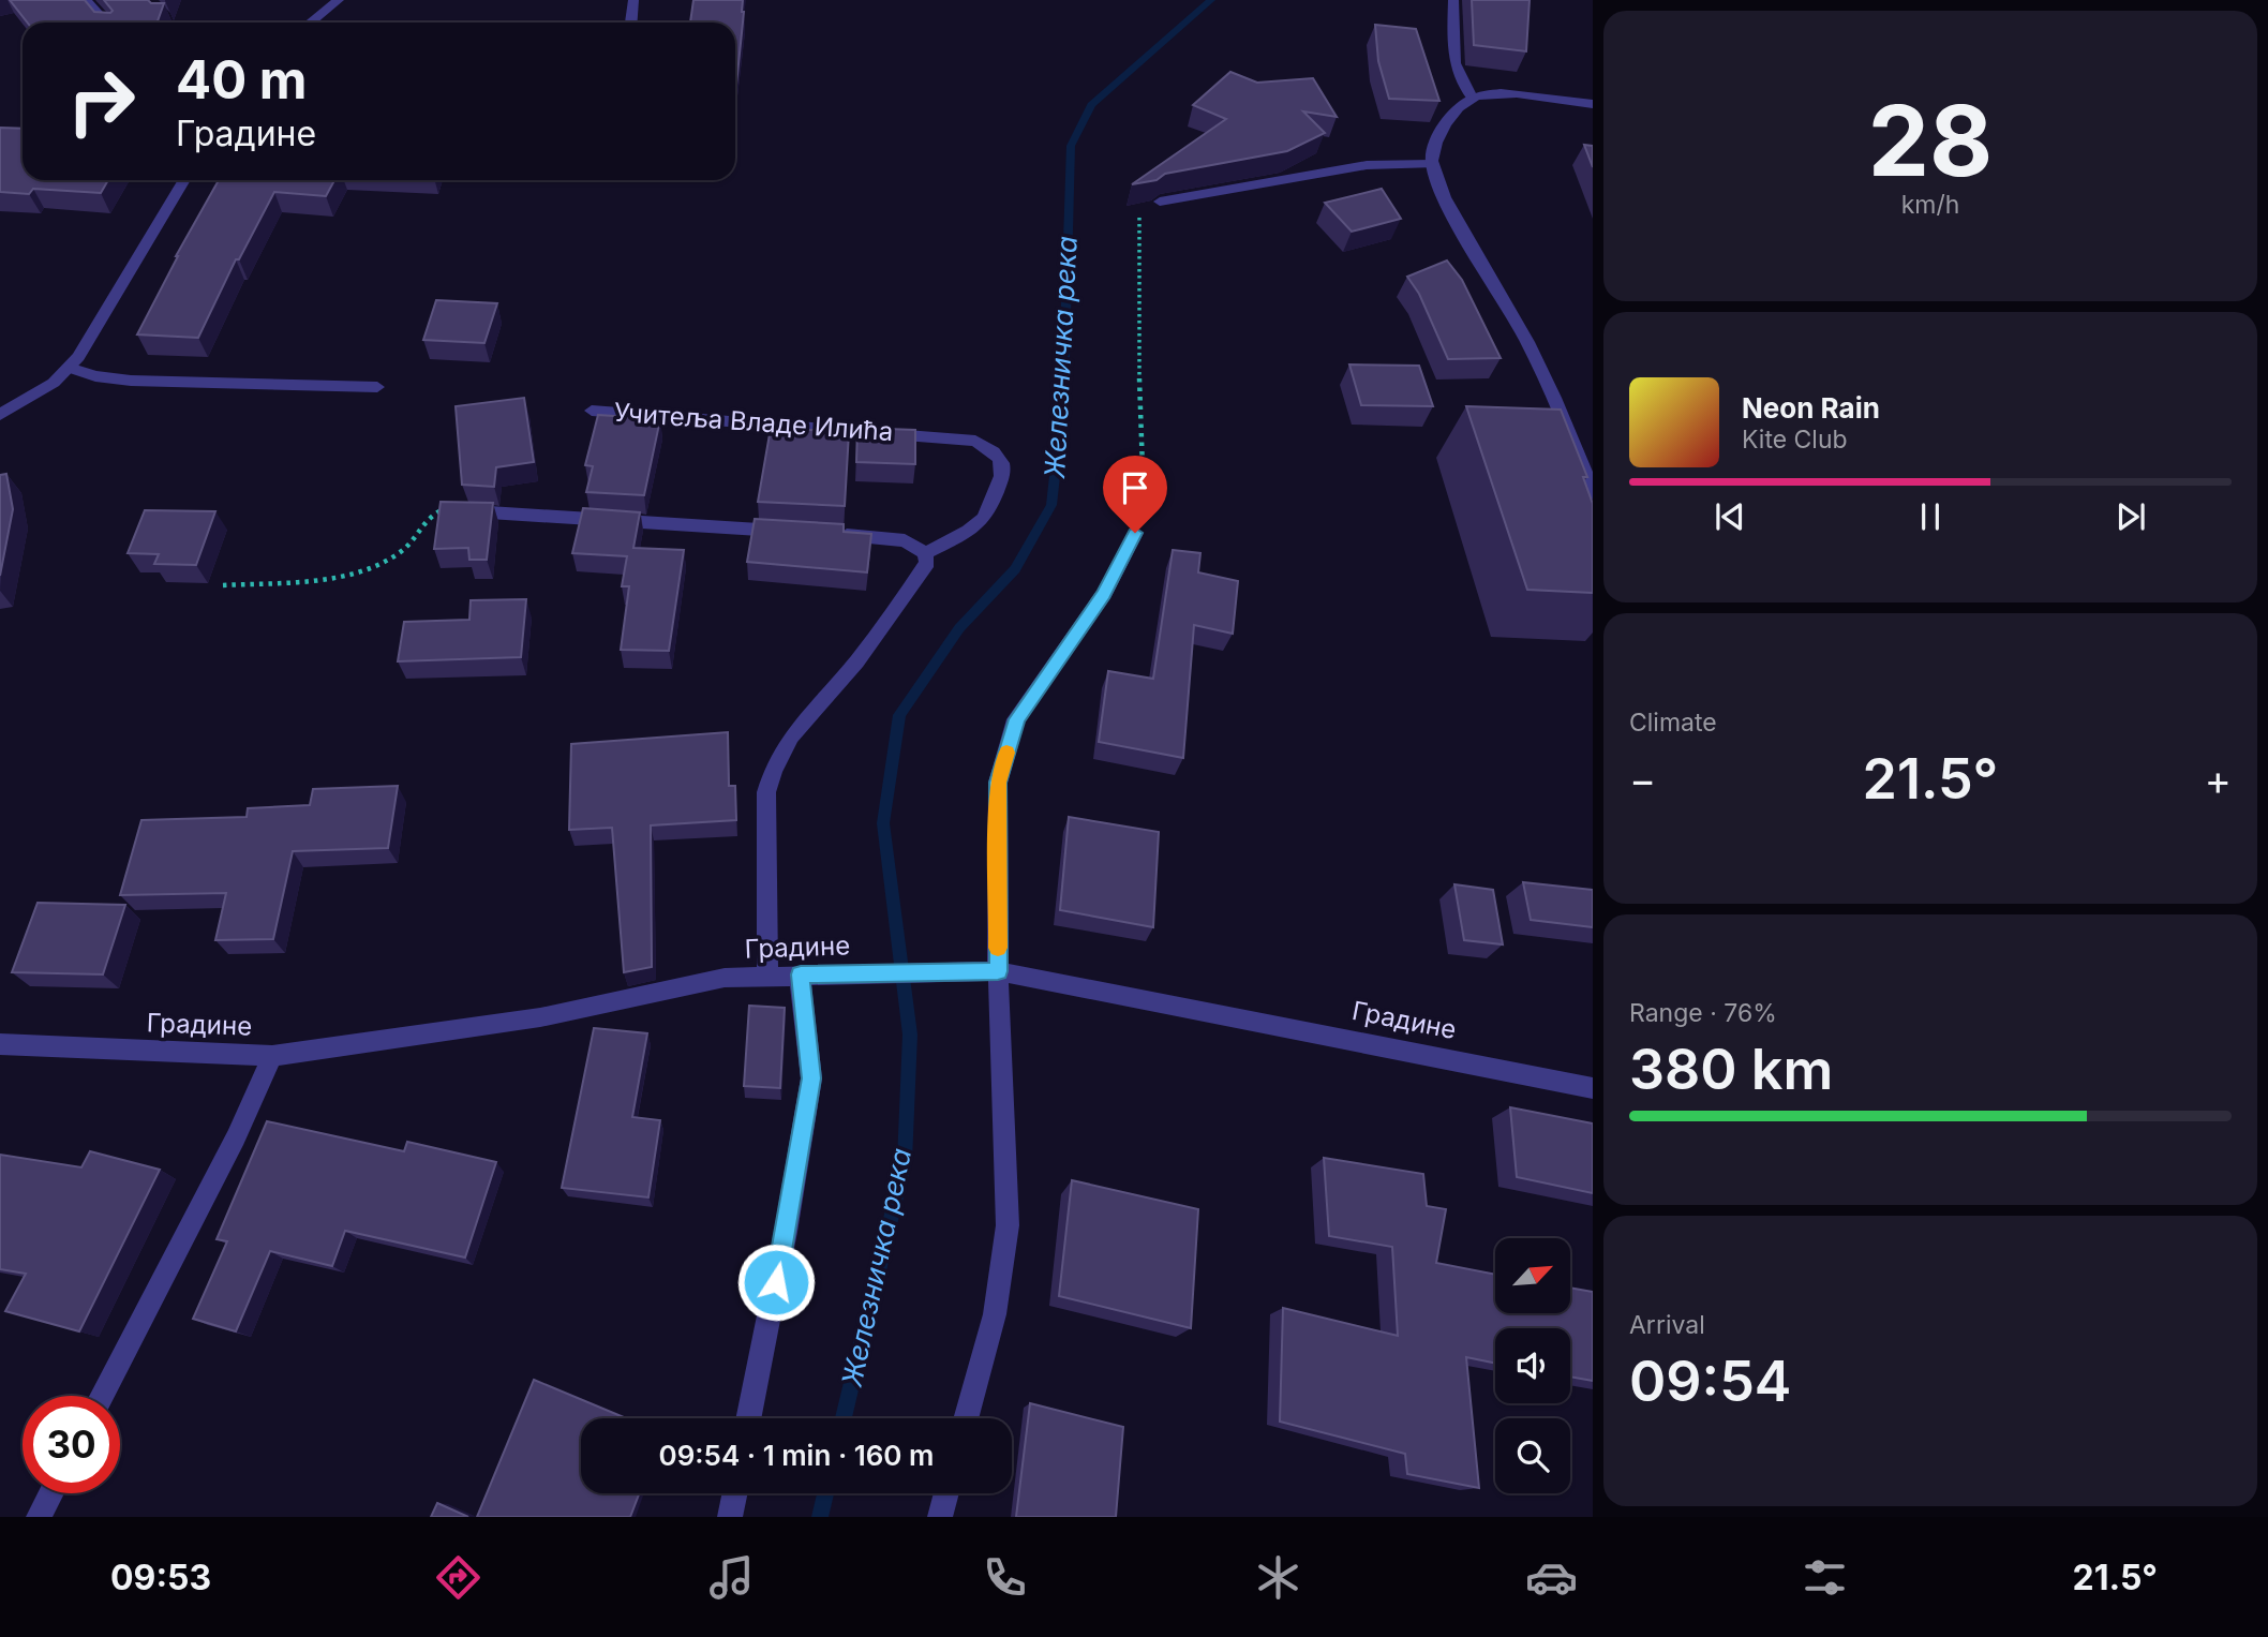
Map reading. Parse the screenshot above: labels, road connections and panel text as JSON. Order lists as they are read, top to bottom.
{
  "streets": {
    "street": ["Учитеља Владе Илића", "Градине"]
  },
  "water": ["Железничка река"],
  "north": "top right",
  "page": {
    "tile": [
      ["28", "km/h"],
      "Climate",
      ["Range · 76%", "380 km"],
      ["Arrival", "09:54"]
    ],
    "turn": ["40 m", "Градине"],
    "song": ["Neon Rain", "Kite Club"],
    "heat": ["−", "21.5°", "+"],
    "limit": "30",
    "trip": "09:54 · 1 min · 160 m",
    "tabs": ["09:53", "21.5°"]
  }
}
